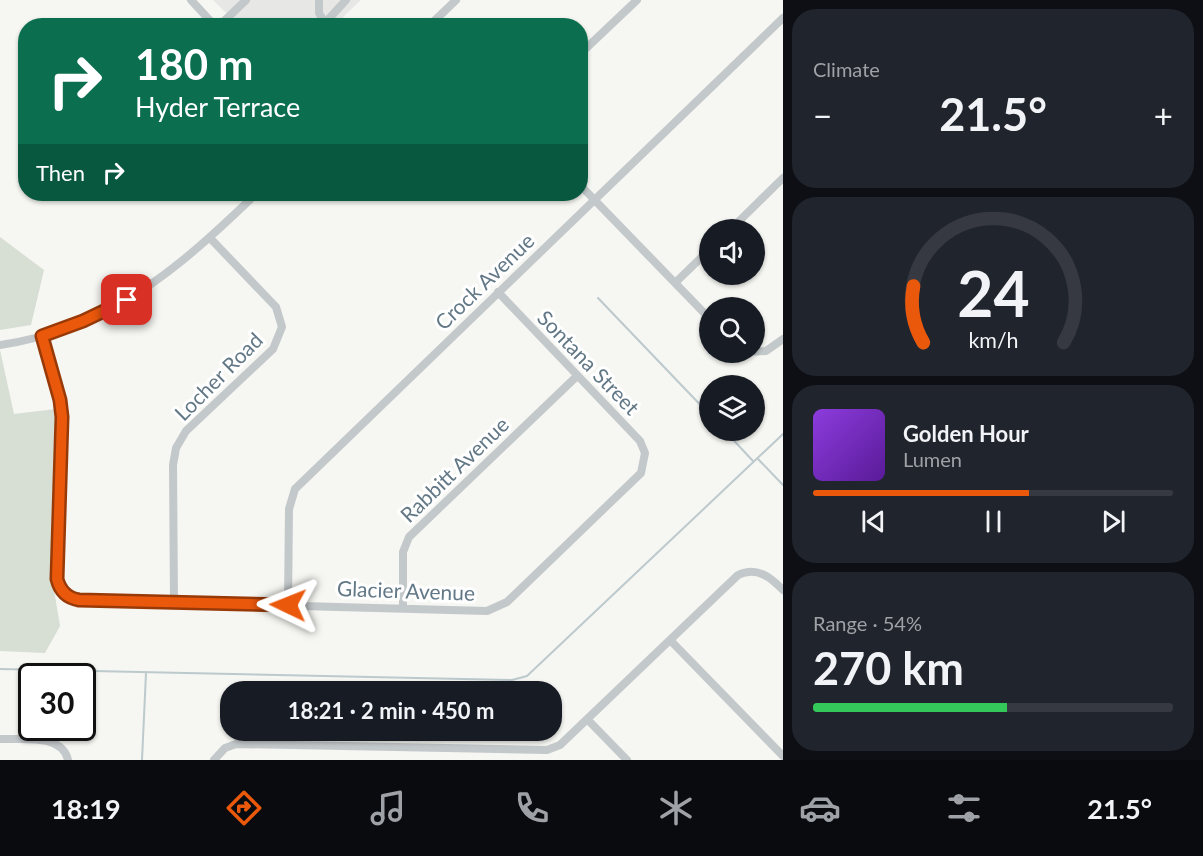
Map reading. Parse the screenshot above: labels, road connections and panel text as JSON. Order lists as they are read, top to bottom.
{
  "streets": {
    "street": [
      "Crock Avenue",
      "Sontana Street",
      "Locher Road",
      "Rabbitt Avenue",
      "Glacier Avenue"
    ]
  },
  "crossings": [
    ["Crock Avenue", "Sontana Street"],
    ["Crock Avenue", "Glacier Avenue"],
    ["Sontana Street", "Rabbitt Avenue"],
    ["Sontana Street", "Glacier Avenue"],
    ["Locher Road", "Glacier Avenue"],
    ["Rabbitt Avenue", "Glacier Avenue"]
  ],
  "page": {
    "tile": [
      "Climate",
      ["Range · 54%", "270 km"]
    ],
    "turn": ["180 m", "Hyder Terrace"],
    "heat": ["−", "21.5°", "+"],
    "then": "Then",
    "song": ["Golden Hour", "Lumen"],
    "limit": "30",
    "trip": "18:21 · 2 min · 450 m",
    "tabs": ["18:19", "21.5°"],
    "gauge": ["24", "km/h"]
  }
}
